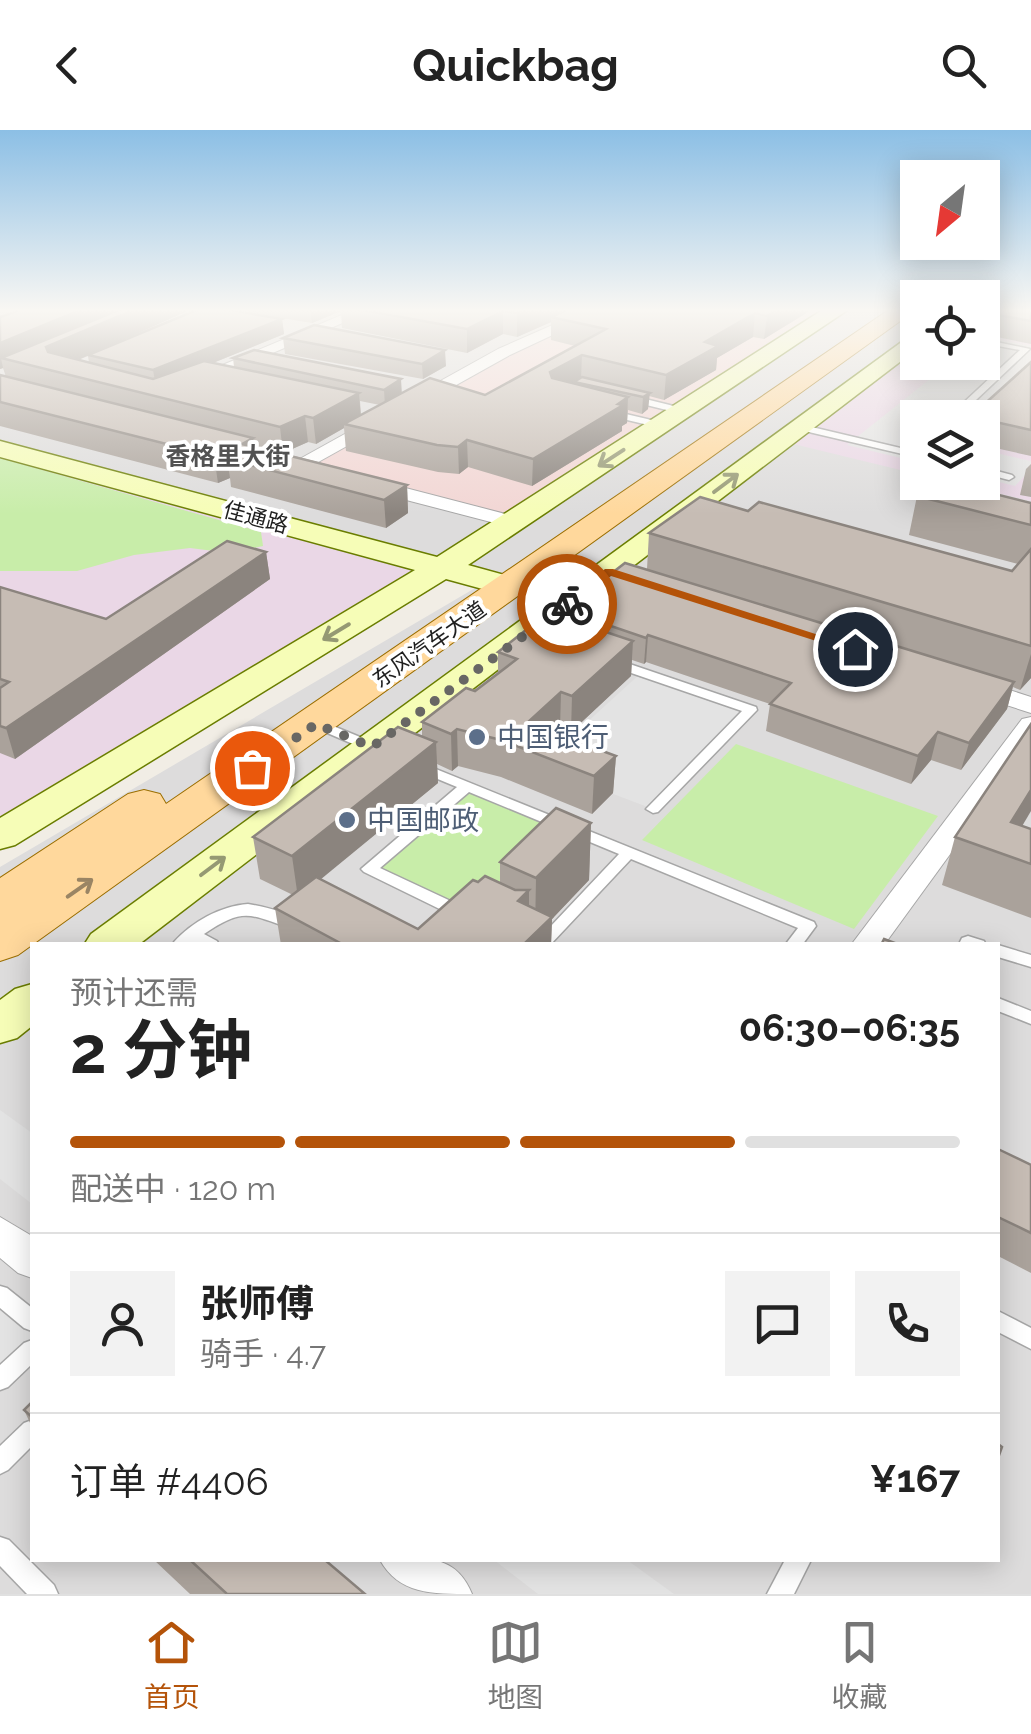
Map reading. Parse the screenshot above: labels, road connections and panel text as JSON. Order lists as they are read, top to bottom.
{
  "streets": {
    "main road": ["东风汽车大道"],
    "street": ["佳通路"]
  },
  "crossings": [
    ["佳通路", "东风汽车大道"]
  ],
  "districts": ["香格里大街"],
  "places": ["中国银行", "中国邮政"],
  "north": "bottom left",
  "page": {
    "header": "Quickbag",
    "heading": ["2 分钟", "预计还需", "06:30–06:35"],
    "panel": [
      "张师傅",
      "骑手 · 4.7",
      "订单 #4406",
      "¥167"
    ],
    "bar": "配送中 · 120 m",
    "tabs": ["首页", "地图", "收藏"]
  }
}
